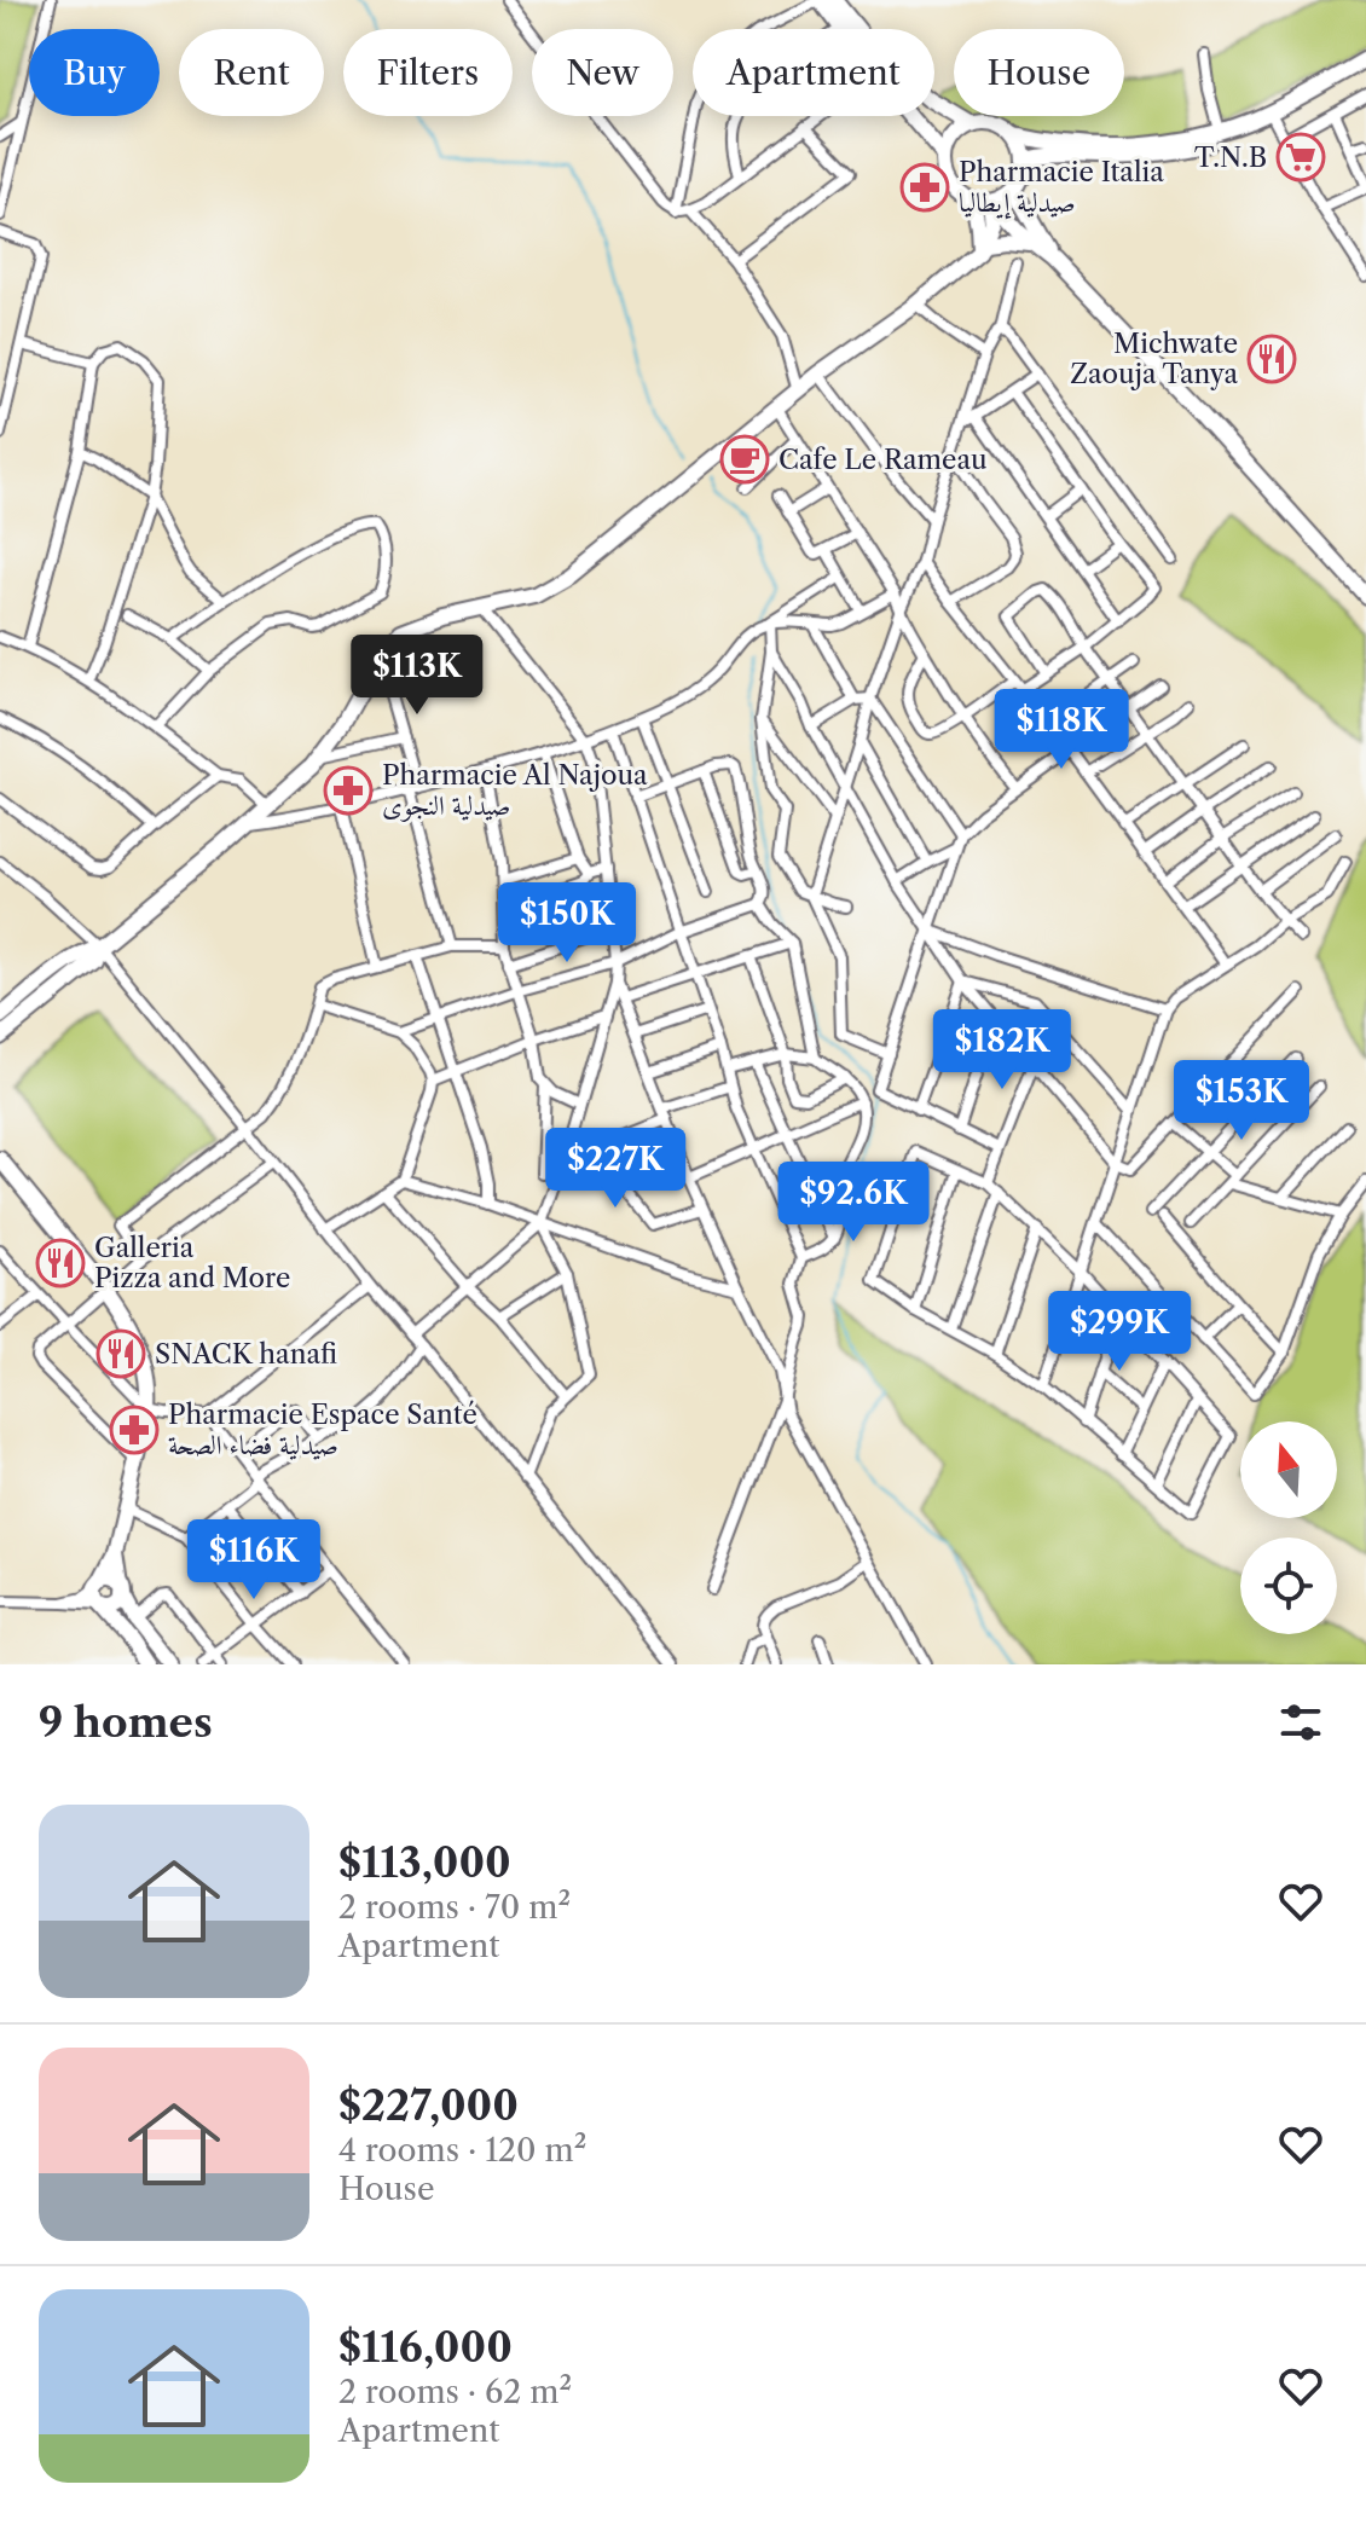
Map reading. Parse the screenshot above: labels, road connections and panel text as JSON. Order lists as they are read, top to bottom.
{
  "places": {
    "supermarket": ["T.N.B"],
    "pharmacy": ["Pharmacie Italia صيدلية إيطاليا", "Pharmacie Al Najoua صيدلية النجوى", "Pharmacie Espace Santé صيدلية فضاء الصحة"],
    "restaurant": ["Michwate Zaouja Tanya", "Galleria Pizza and More", "SNACK hanafi"],
    "cafe": ["Cafe Le Rameau"]
  },
  "north": "top",
  "page": {
    "chip": [
      "Buy",
      "Rent",
      "Filters",
      "New",
      "Apartment",
      "House"
    ],
    "price": [
      "$113K",
      "$118K",
      "$150K",
      "$182K",
      "$153K",
      "$227K",
      "$92.6K",
      "$299K",
      "$116K"
    ],
    "heading": "9 homes",
    "list": [
      {
        "name": "$113,000",
        "note": "2 rooms · 70 m² · Apartment"
      },
      {
        "name": "$227,000",
        "note": "4 rooms · 120 m² · House"
      },
      {
        "name": "$116,000",
        "note": "2 rooms · 62 m² · Apartment"
      }
    ]
  }
}
